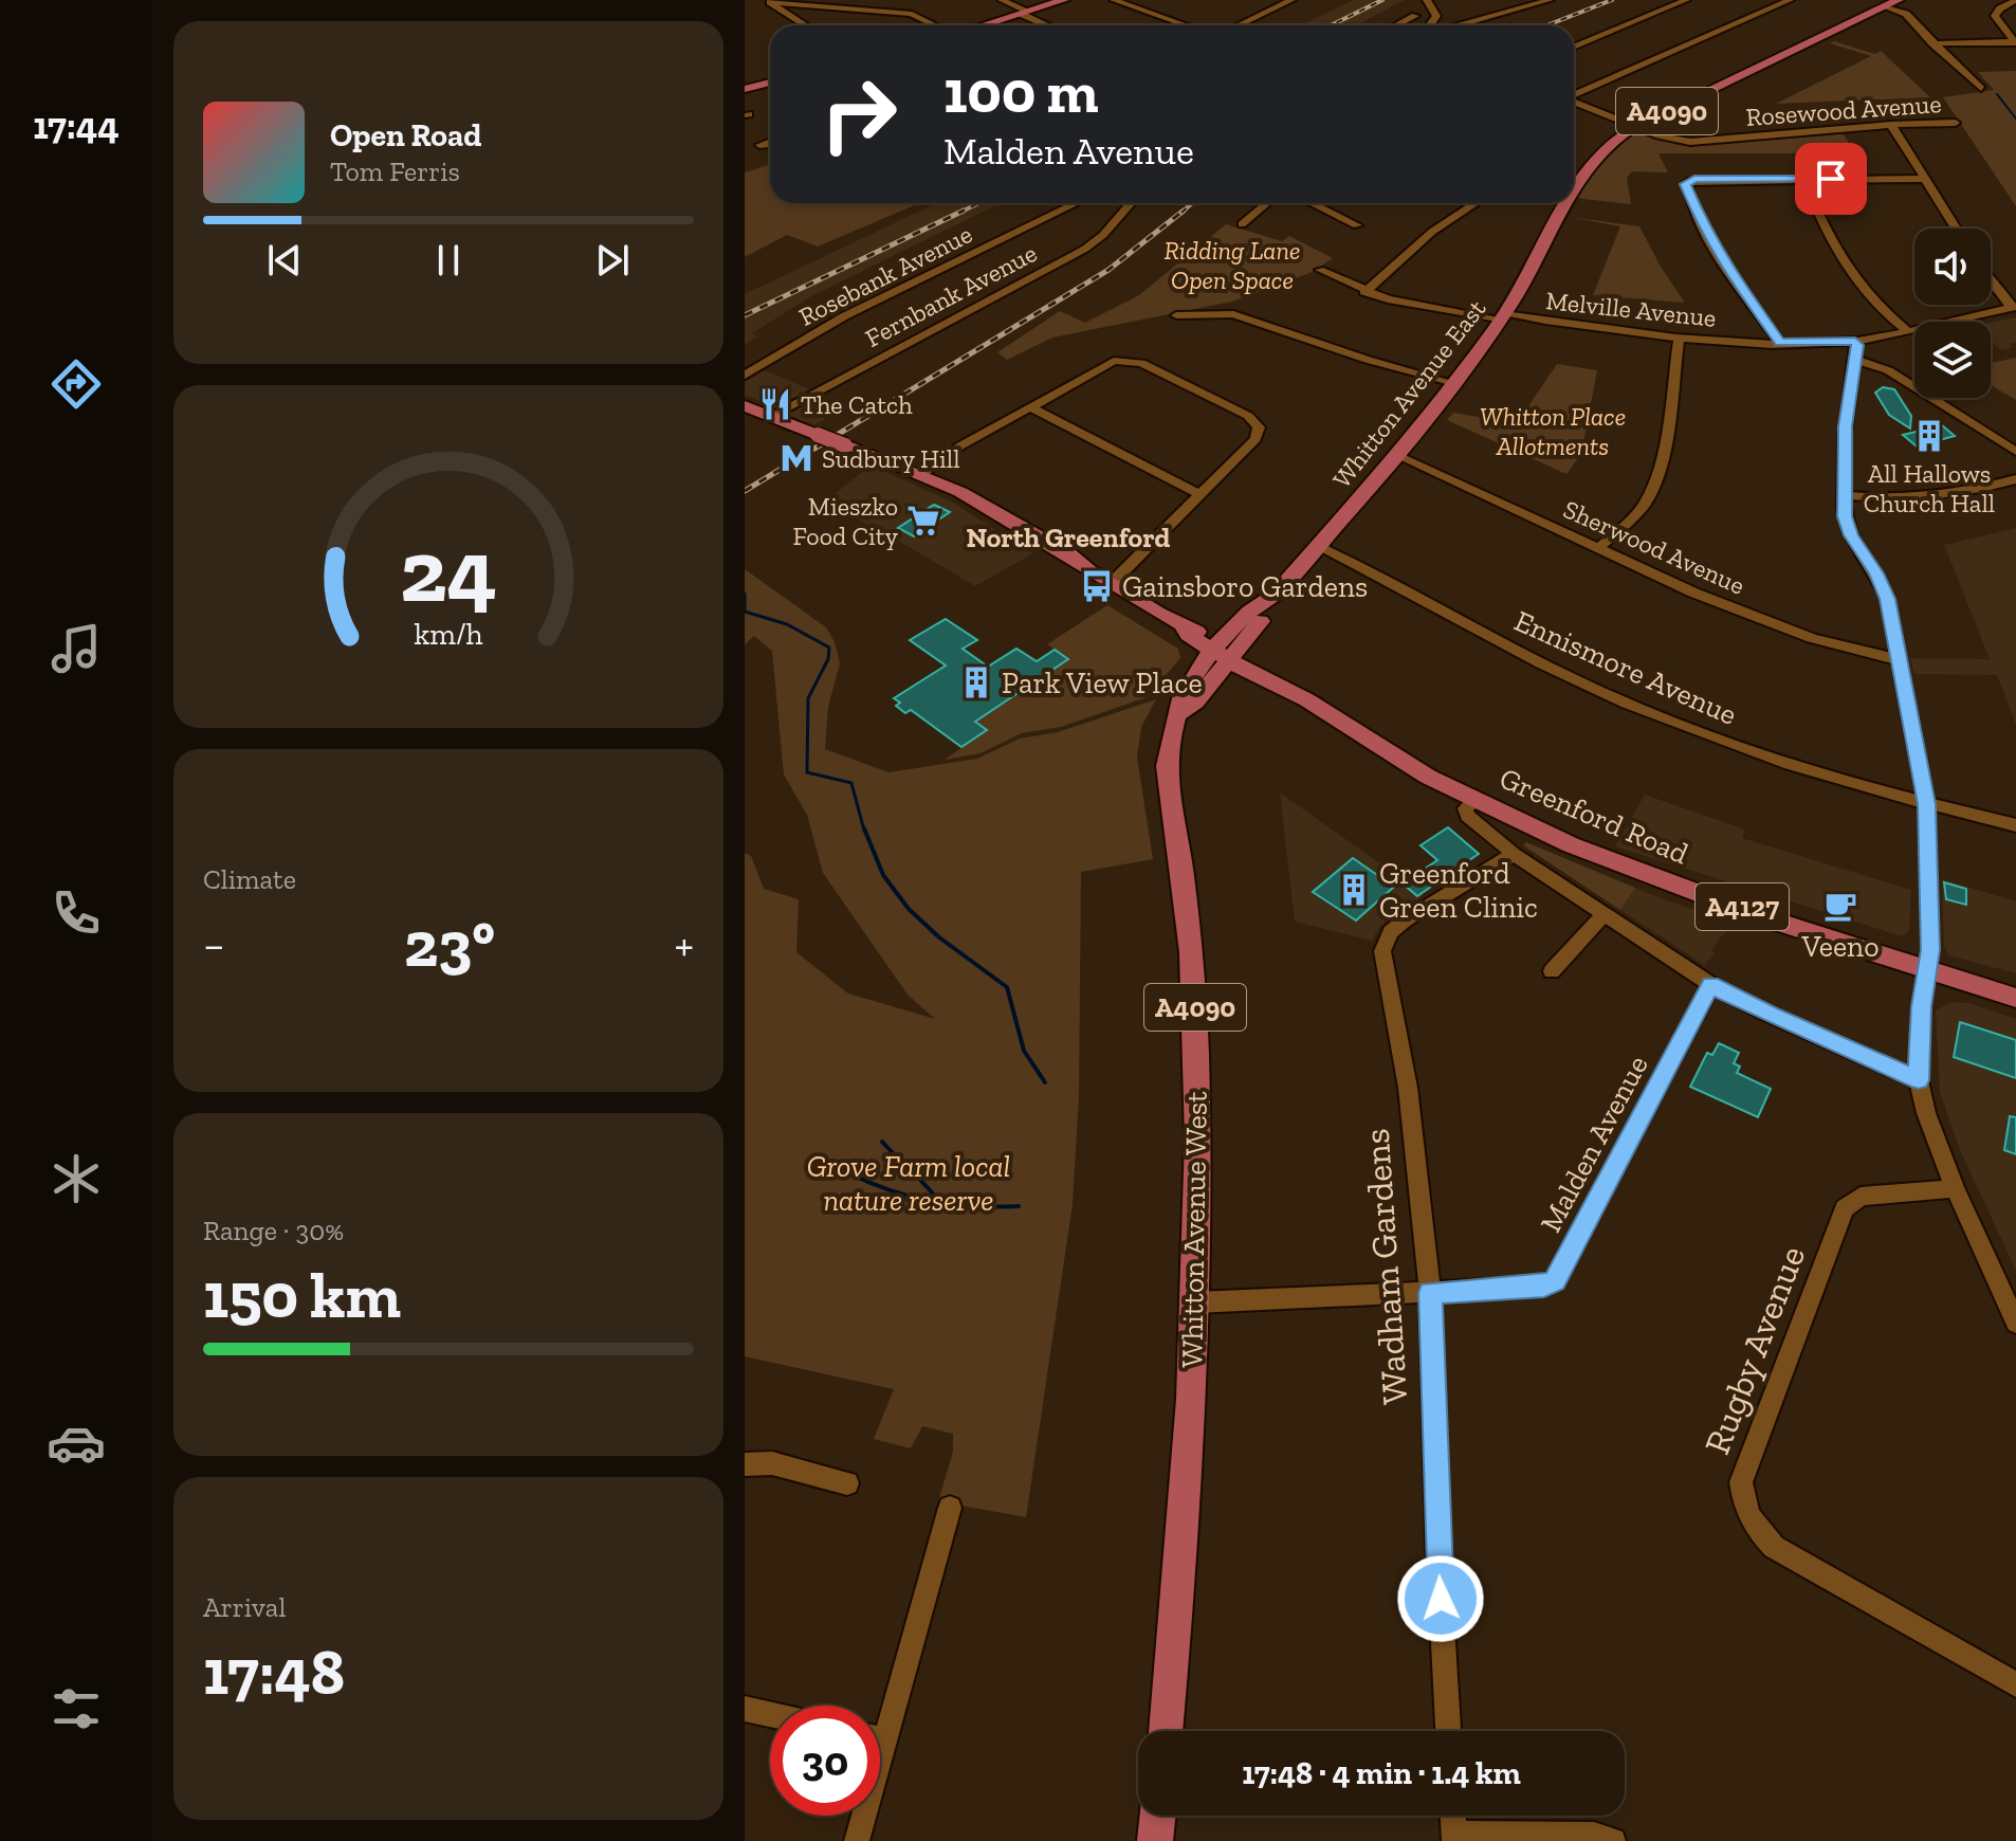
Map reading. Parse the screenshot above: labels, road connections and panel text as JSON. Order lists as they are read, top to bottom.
{
  "streets": {
    "main road": [
      "A4090",
      "Whitton Avenue East",
      "Greenford Road",
      "A4127",
      "Whitton Avenue West"
    ],
    "street": [
      "Rosewood Avenue",
      "Rosebank Avenue",
      "Fernbank Avenue",
      "Melville Avenue",
      "Sherwood Avenue",
      "Ennismore Avenue",
      "Malden Avenue",
      "Wadham Gardens",
      "Rugby Avenue"
    ]
  },
  "crossings": [
    ["Rosewood Avenue", "Whitton Avenue East"],
    ["Fernbank Avenue", "Greenford Road"],
    ["Melville Avenue", "Whitton Avenue East"],
    ["Whitton Avenue East", "Sherwood Avenue"],
    ["Whitton Avenue East", "Ennismore Avenue"],
    ["Whitton Avenue East", "Greenford Road"],
    ["Whitton Avenue East", "Whitton Avenue West"],
    ["Greenford Road", "Whitton Avenue West"],
    ["Malden Avenue", "Whitton Avenue West"],
    ["Malden Avenue", "Wadham Gardens"]
  ],
  "districts": ["North Greenford"],
  "parks": ["Ridding Lane Open Space", "Whitton Place Allotments", "Grove Farm local nature reserve"],
  "places": {
    "restaurant": ["The Catch"],
    "building": ["All Hallows Church Hall", "Park View Place", "Greenford Green Clinic"],
    "metro station": ["Sudbury Hill"],
    "supermarket": ["Mieszko Food City"],
    "bus stop": ["Gainsboro Gardens"],
    "cafe": ["Veeno"]
  },
  "page": {
    "tabs": "17:44",
    "turn": ["100 m", "Malden Avenue"],
    "song": ["Open Road", "Tom Ferris"],
    "tile": [
      "Climate",
      ["Range · 30%", "150 km"],
      ["Arrival", "17:48"]
    ],
    "heat": ["−", "23°", "+"],
    "limit": "30",
    "trip": "17:48 · 4 min · 1.4 km",
    "gauge": ["24", "km/h"]
  }
}
